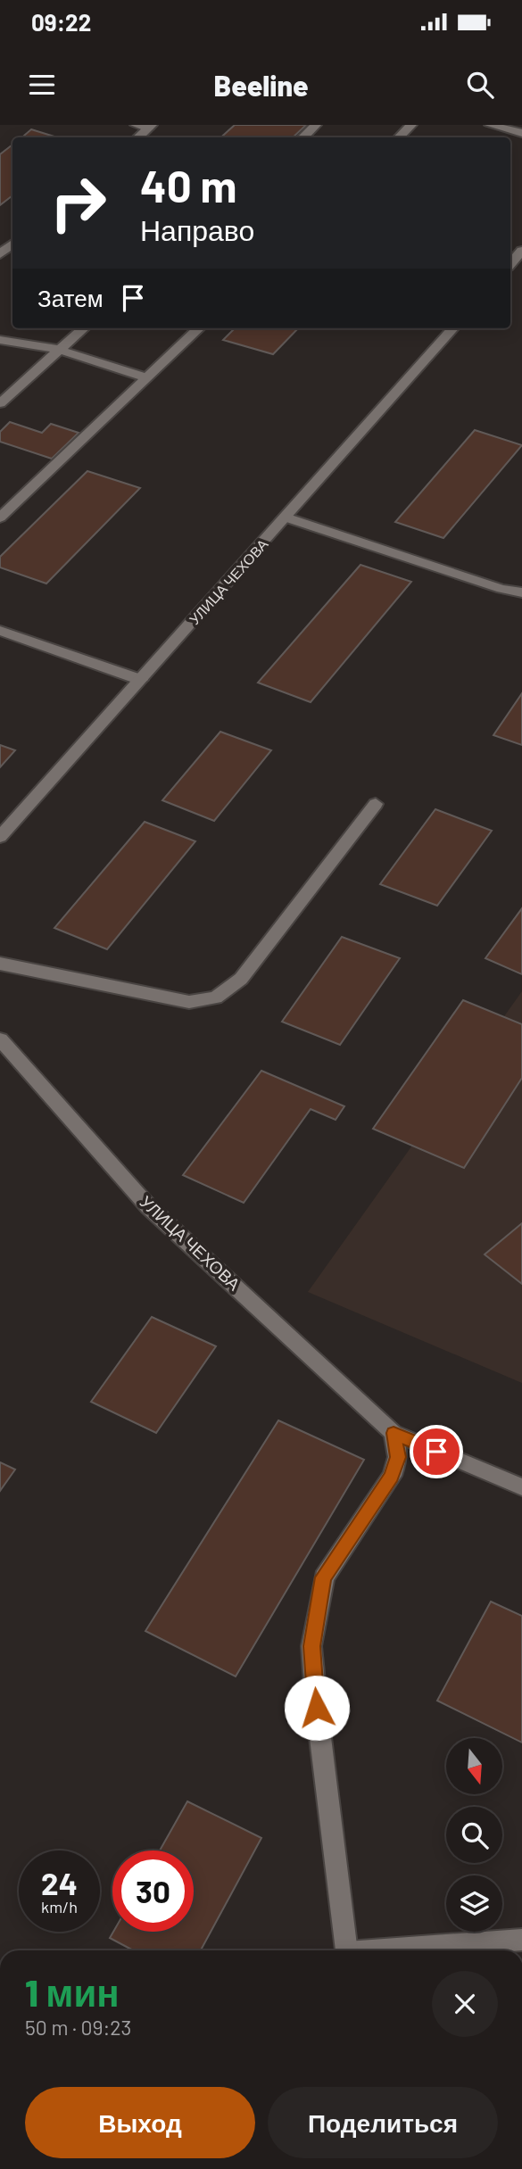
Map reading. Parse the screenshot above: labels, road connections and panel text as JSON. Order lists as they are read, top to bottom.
{
  "streets": {
    "street": ["УЛИЦА ЧЕХОВА"]
  },
  "north": "bottom",
  "page": {
    "status": "09:22",
    "header": "Beeline",
    "turn": ["40 m", "Направо"],
    "then": "Затем",
    "speed": "24 km/h",
    "limit": "30",
    "heading": ["1 мин", "50 m · 09:23"],
    "buttons": ["Выход", "Поделиться"]
  }
}
